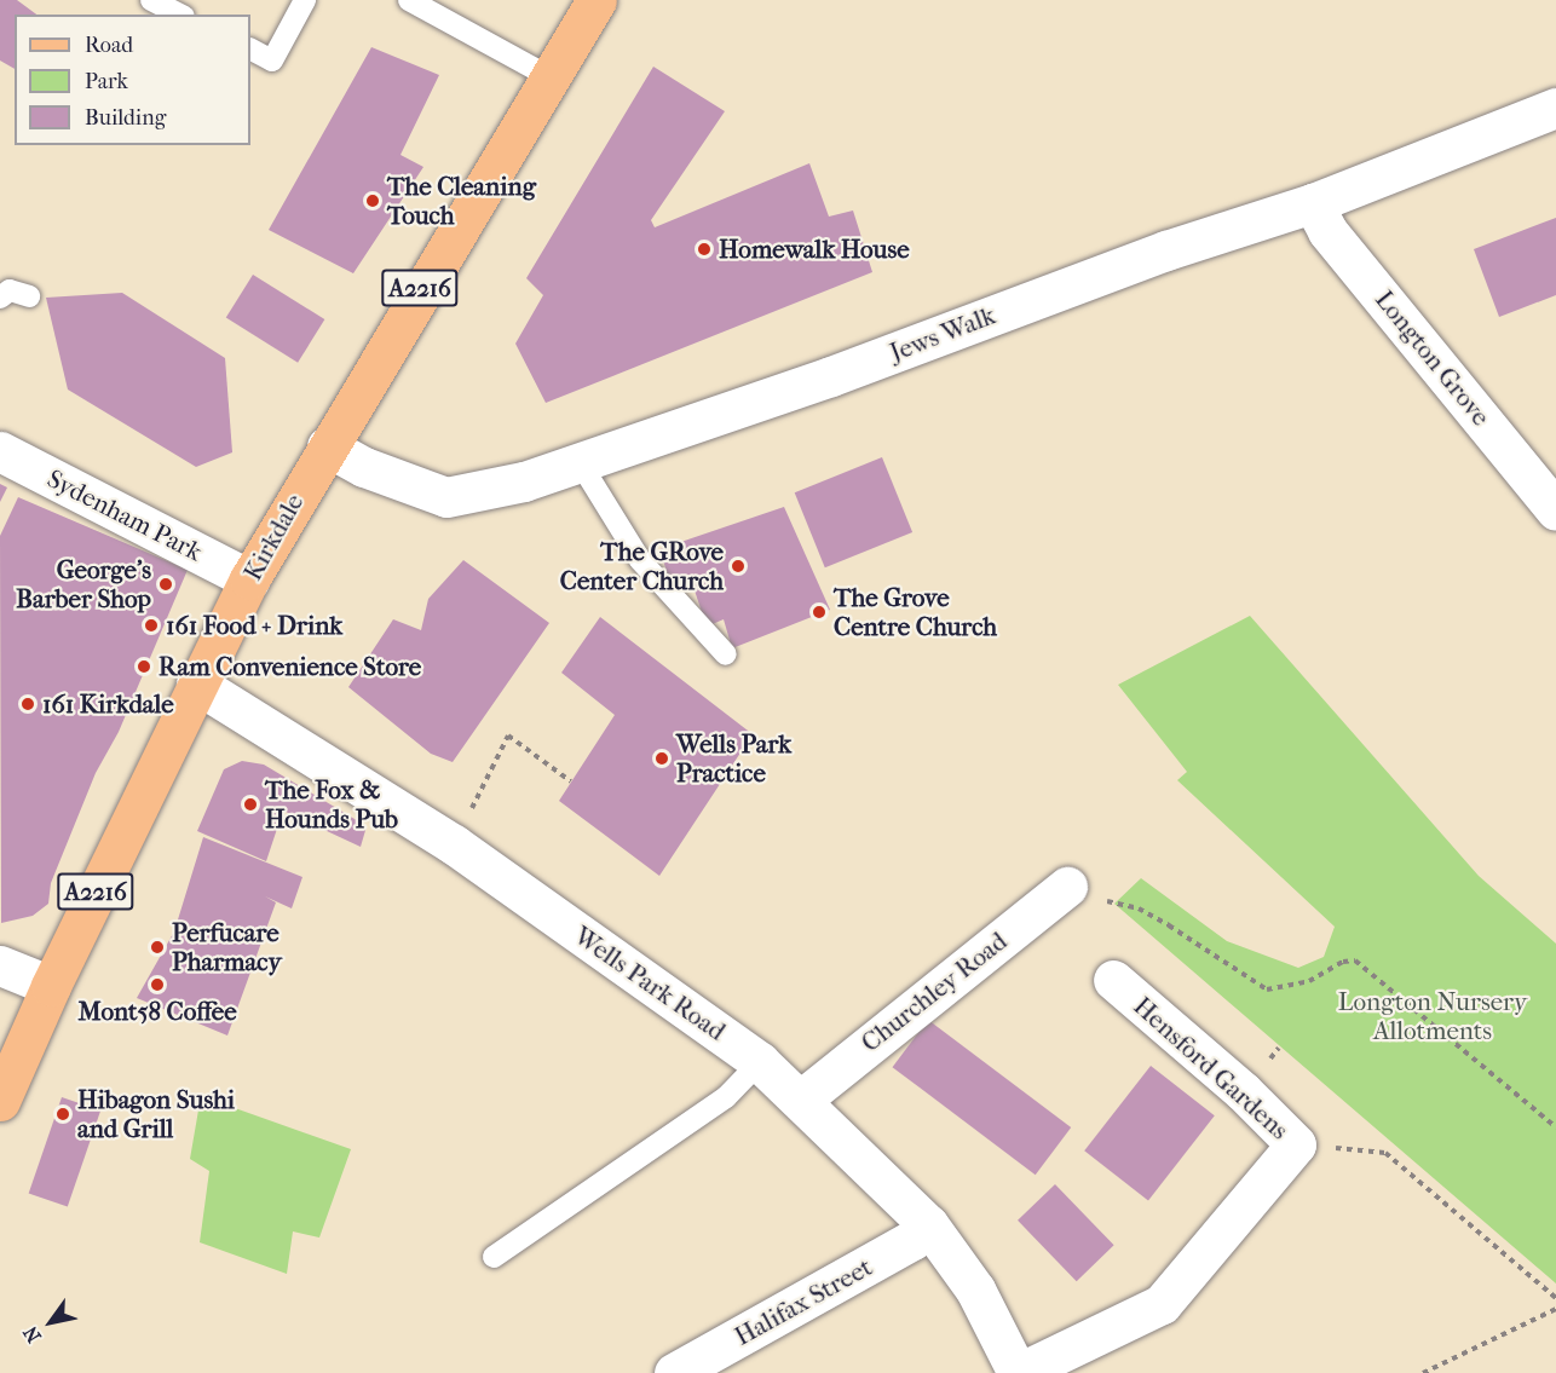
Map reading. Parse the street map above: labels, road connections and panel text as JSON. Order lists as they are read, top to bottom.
{
  "streets": {
    "main road": ["A2216", "Kirkdale"],
    "street": [
      "Jews Walk",
      "Longton Grove",
      "Sydenham Park",
      "Wells Park Road",
      "Churchley Road",
      "Hensford Gardens",
      "Halifax Street"
    ]
  },
  "crossings": [
    ["Jews Walk", "Longton Grove"],
    ["Jews Walk", "Kirkdale"],
    ["Sydenham Park", "Kirkdale"],
    ["Kirkdale", "Wells Park Road"],
    ["Wells Park Road", "Churchley Road"],
    ["Wells Park Road", "Hensford Gardens"],
    ["Wells Park Road", "Halifax Street"]
  ],
  "parks": ["Longton Nursery Allotments"],
  "places": [
    "The Cleaning Touch",
    "Homewalk House",
    "The GRove Center Church",
    "George's Barber Shop",
    "The Grove Centre Church",
    "161 Food + Drink",
    "Ram Convenience Store",
    "161 Kirkdale",
    "Wells Park Practice",
    "The Fox & Hounds Pub",
    "Perfucare Pharmacy",
    "Mont58 Coffee",
    "Hibagon Sushi and Grill"
  ],
  "legend": ["Road", "Park", "Building"],
  "north": "bottom left"
}
